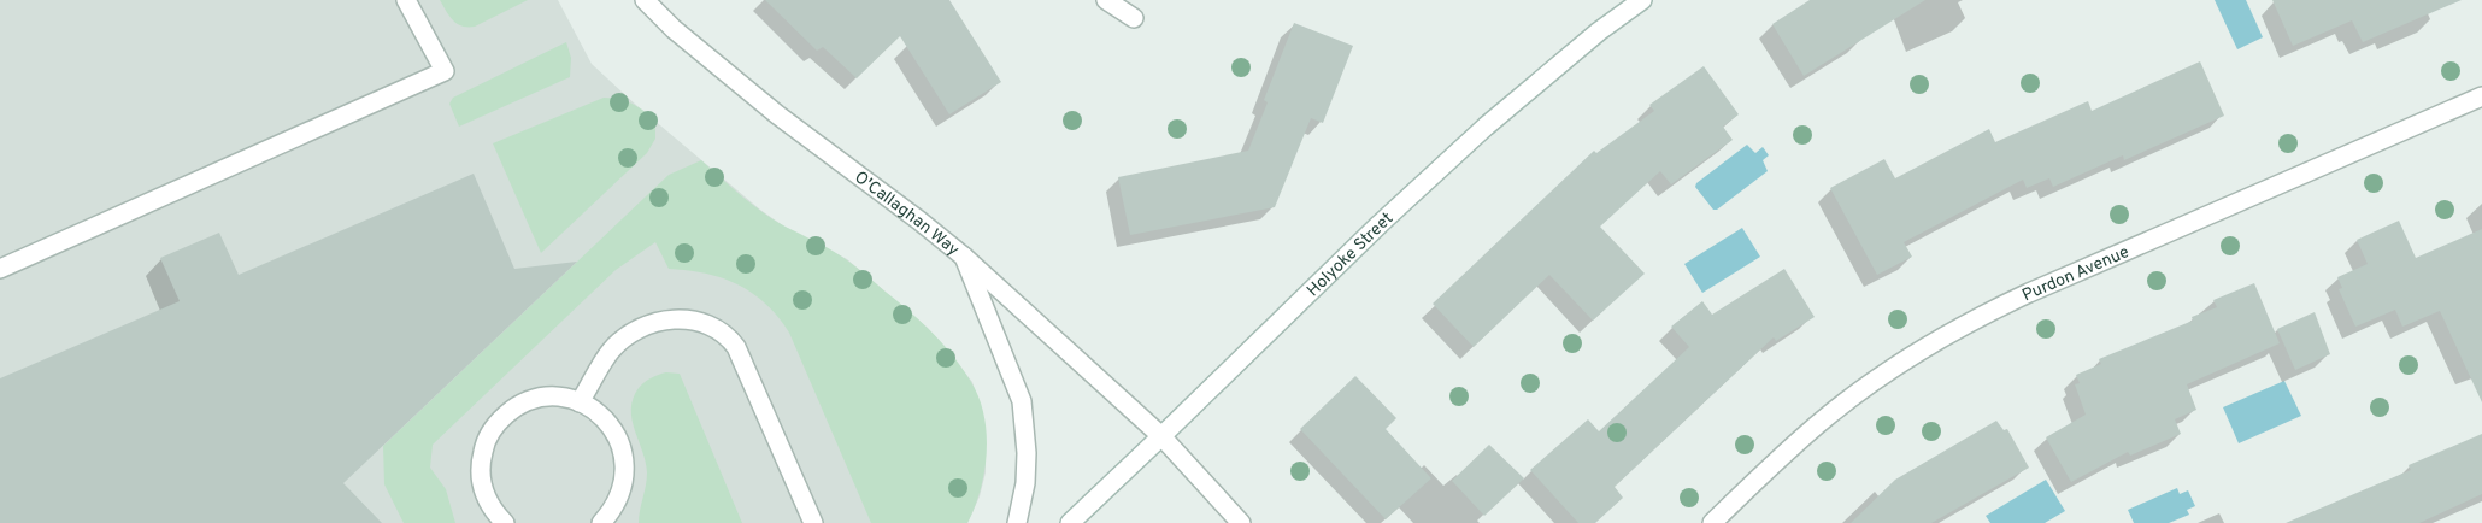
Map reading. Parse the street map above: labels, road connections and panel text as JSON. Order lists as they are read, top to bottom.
{
  "streets": {
    "street": ["O'Callaghan Way", "Holyoke Street", "Purdon Avenue"]
  },
  "crossings": [
    ["O'Callaghan Way", "Holyoke Street"]
  ]
}
